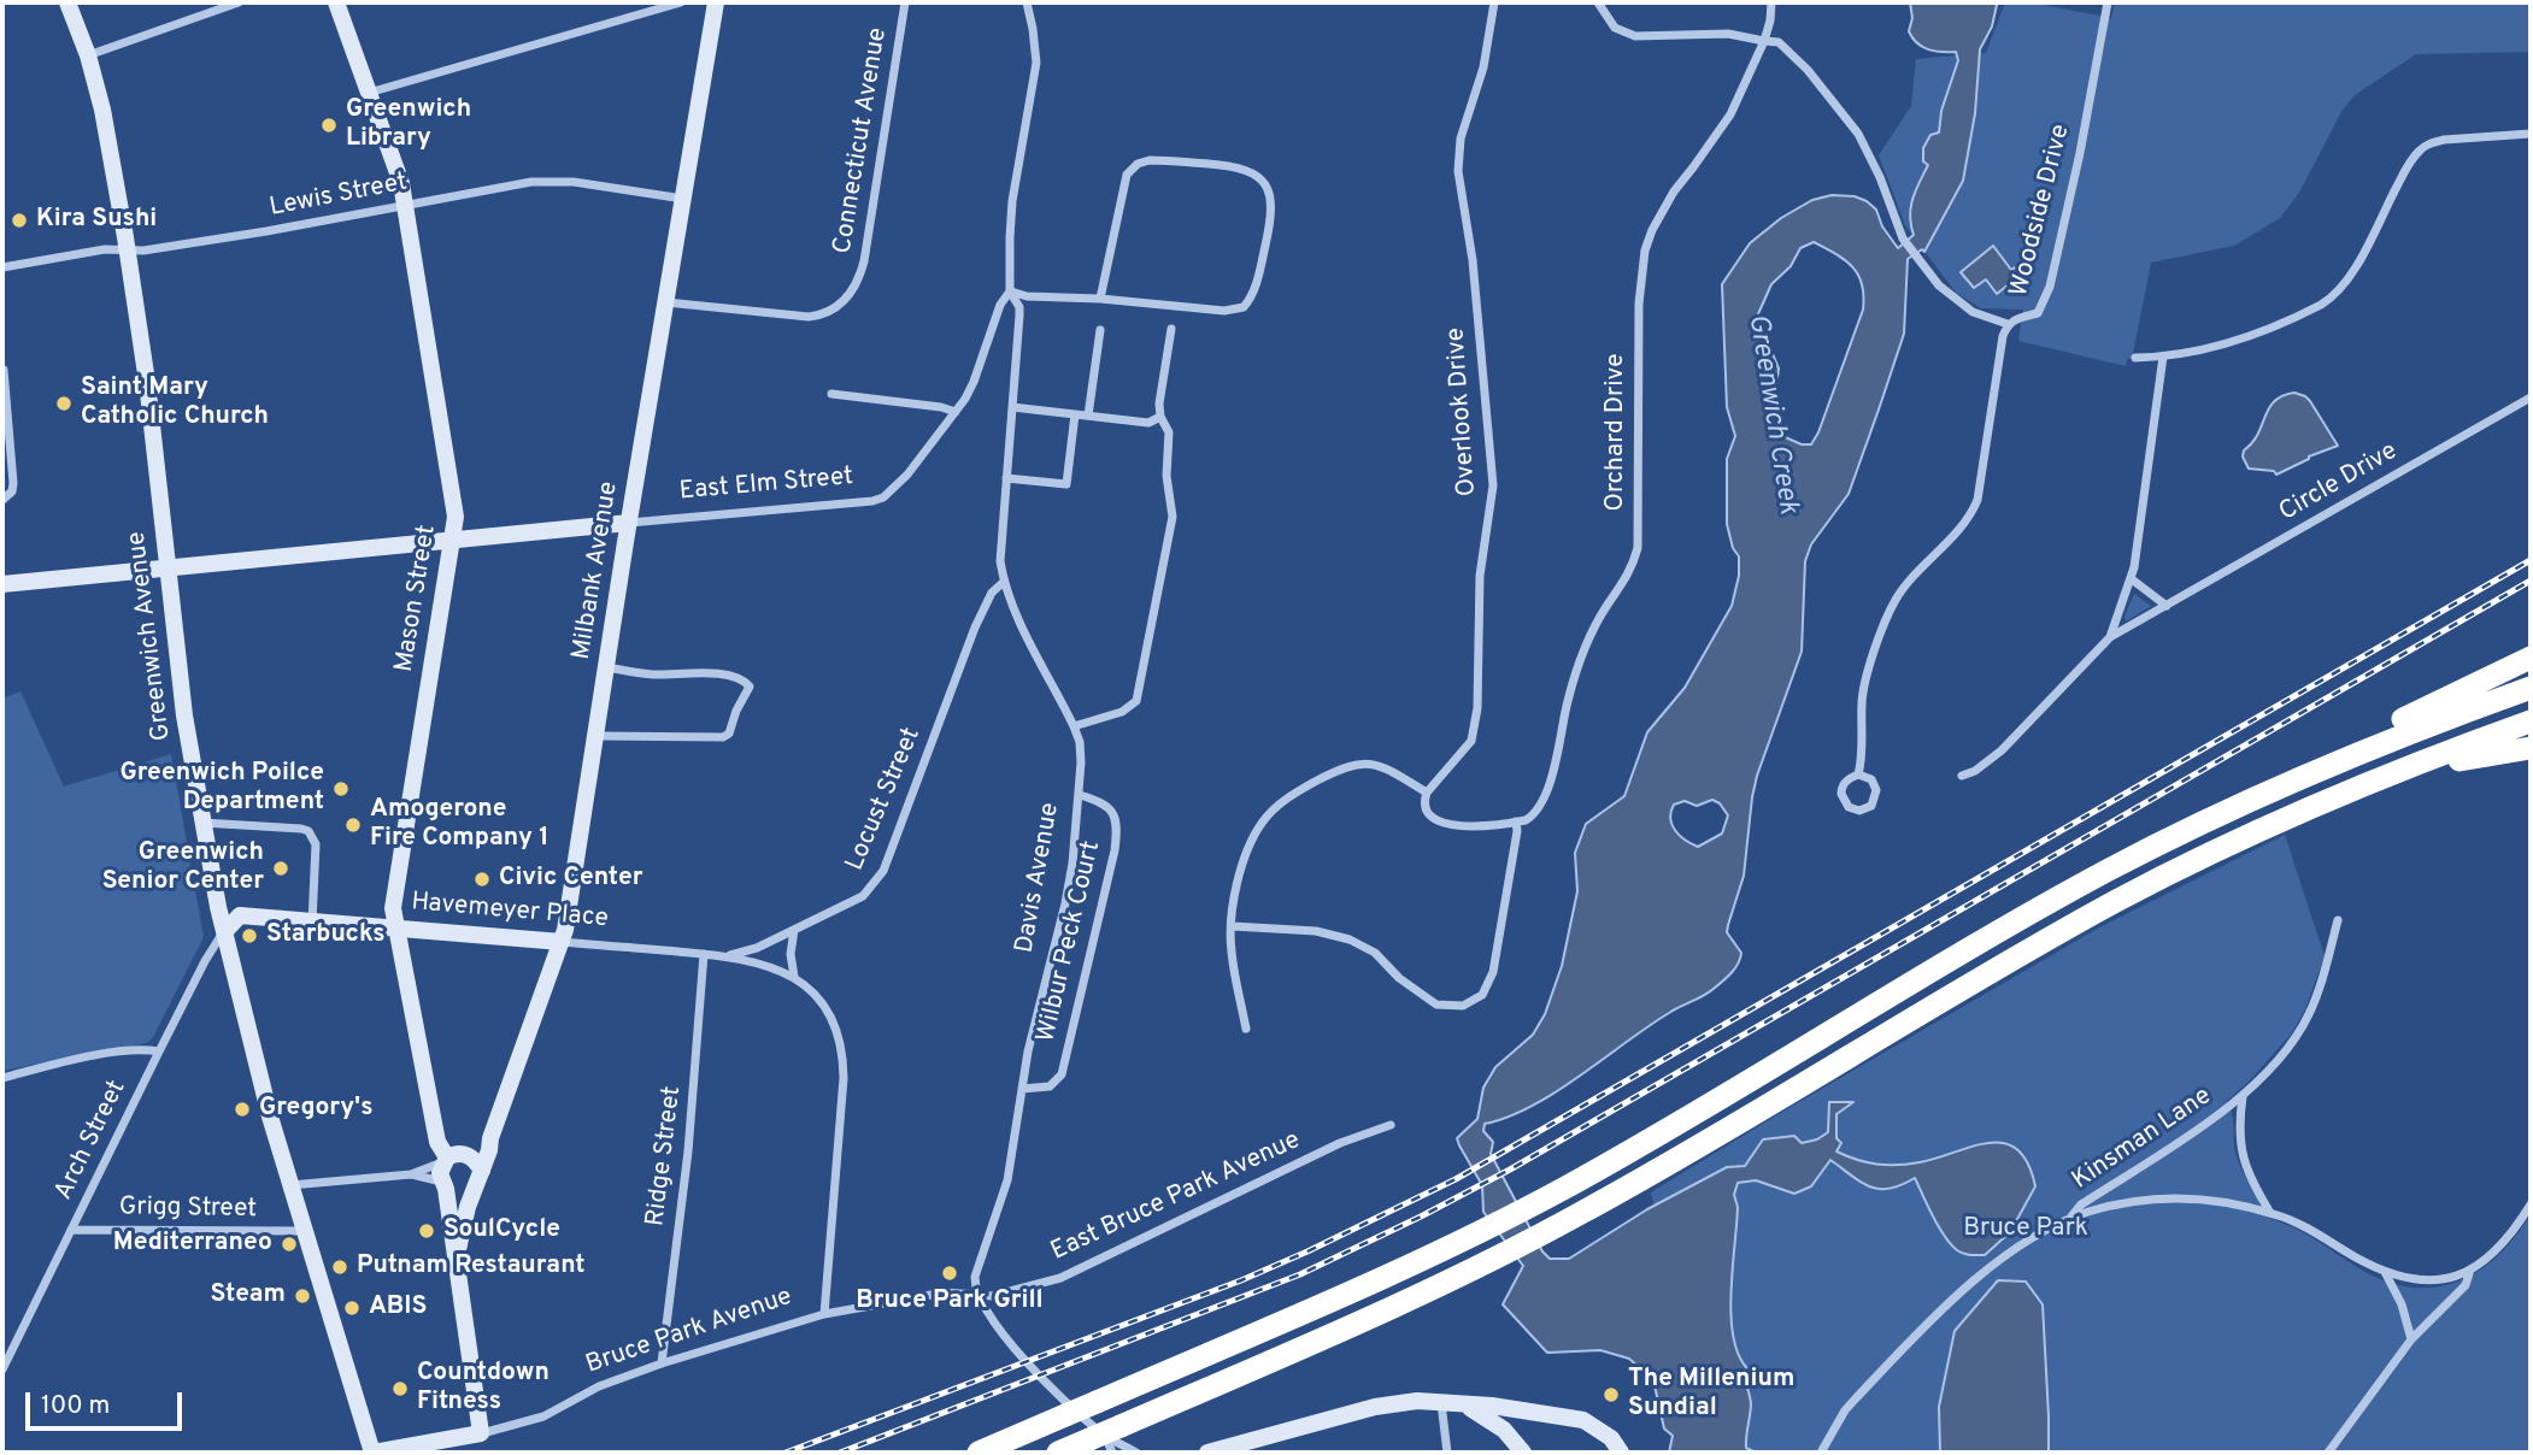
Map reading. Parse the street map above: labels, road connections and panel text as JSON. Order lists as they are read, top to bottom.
{
  "streets": {
    "main road": [
      "East Elm Street",
      "Milbank Avenue",
      "Mason Street",
      "Greenwich Avenue",
      "Havemeyer Place",
      "Bruce Park Avenue"
    ],
    "street": [
      "Connecticut Avenue",
      "Lewis Street",
      "Woodside Drive",
      "Overlook Drive",
      "Orchard Drive",
      "Circle Drive",
      "Locust Street",
      "Davis Avenue",
      "Wilbur Peck Court",
      "Kinsman Lane",
      "Arch Street",
      "Ridge Street",
      "East Bruce Park Avenue",
      "Grigg Street"
    ]
  },
  "crossings": [
    ["Connecticut Avenue", "Milbank Avenue"],
    ["Lewis Street", "Milbank Avenue"],
    ["Lewis Street", "Mason Street"],
    ["Lewis Street", "Greenwich Avenue"],
    ["East Elm Street", "Milbank Avenue"],
    ["East Elm Street", "Mason Street"],
    ["East Elm Street", "Greenwich Avenue"],
    ["East Elm Street", "Davis Avenue"],
    ["Milbank Avenue", "Mason Street"],
    ["Milbank Avenue", "Havemeyer Place"],
    ["Mason Street", "Havemeyer Place"],
    ["Mason Street", "Bruce Park Avenue"],
    ["Greenwich Avenue", "Havemeyer Place"],
    ["Greenwich Avenue", "Arch Street"],
    ["Greenwich Avenue", "Grigg Street"],
    ["Greenwich Avenue", "Bruce Park Avenue"],
    ["Locust Street", "Davis Avenue"],
    ["Locust Street", "Havemeyer Place"],
    ["Davis Avenue", "Wilbur Peck Court"],
    ["Davis Avenue", "East Bruce Park Avenue"],
    ["Davis Avenue", "Bruce Park Avenue"],
    ["Havemeyer Place", "Arch Street"],
    ["Havemeyer Place", "Ridge Street"],
    ["Havemeyer Place", "Bruce Park Avenue"],
    ["Arch Street", "Grigg Street"],
    ["Ridge Street", "Bruce Park Avenue"],
    ["East Bruce Park Avenue", "Bruce Park Avenue"]
  ],
  "water": ["Greenwich Creek"],
  "parks": ["Bruce Park"],
  "places": [
    "Greenwich Library",
    "Kira Sushi",
    "Saint Mary Catholic Church",
    "Greenwich Poilce Department",
    "Amogerone Fire Company 1",
    "Greenwich Senior Center",
    "Civic Center",
    "Starbucks",
    "Gregory's",
    "SoulCycle",
    "Mediterraneo",
    "Putnam Restaurant",
    "Bruce Park Grill",
    "Steam",
    "ABIS",
    "Countdown Fitness",
    "The Millenium Sundial"
  ],
  "scale_bar": "100 m"
}
